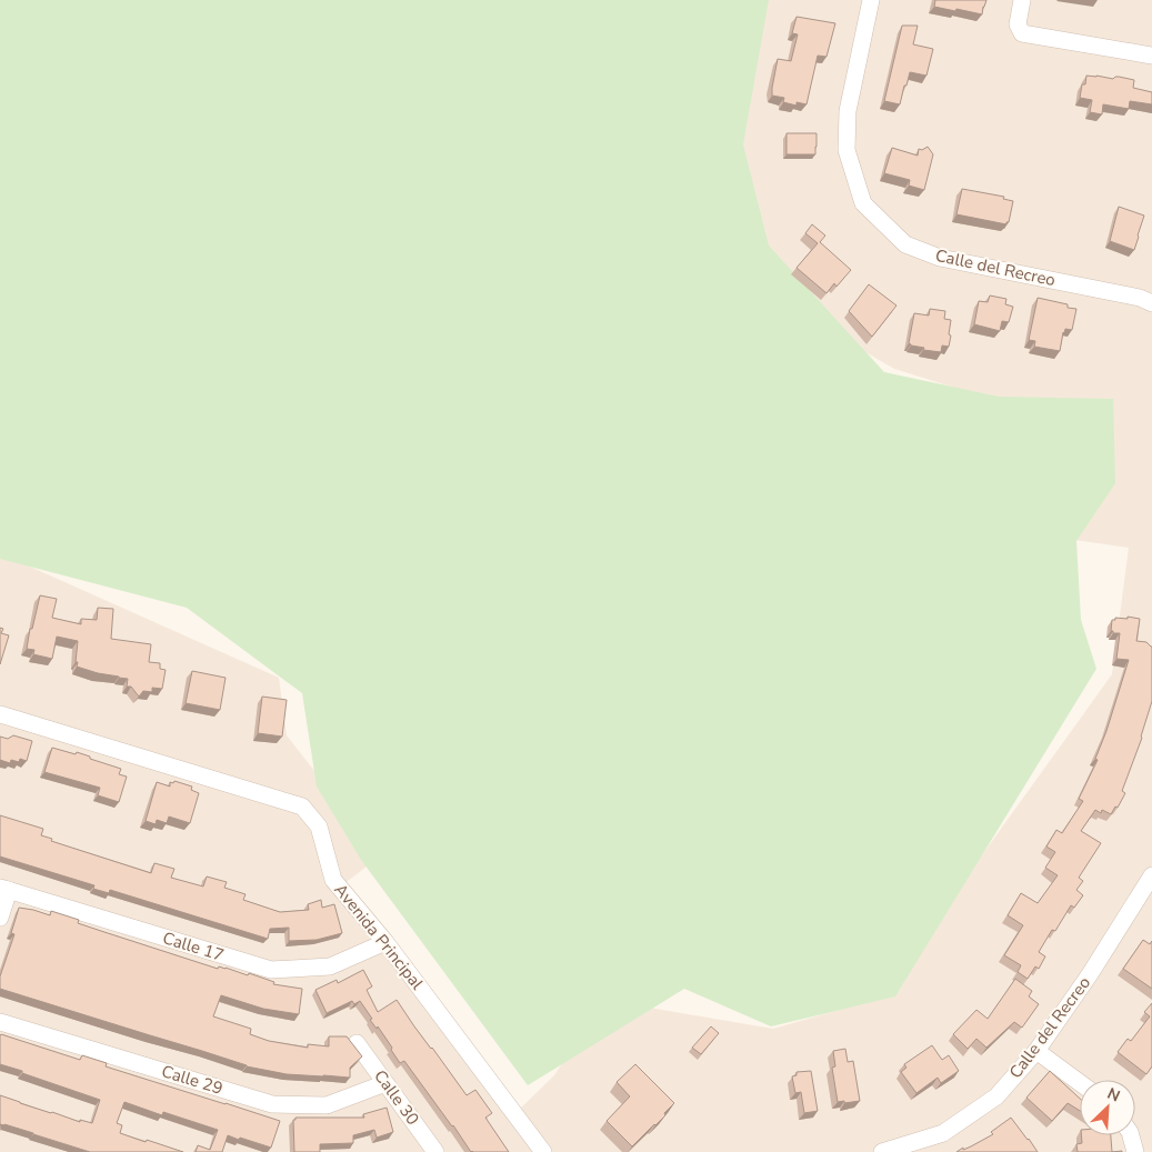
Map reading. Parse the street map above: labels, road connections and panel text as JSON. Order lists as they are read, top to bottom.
{
  "streets": {
    "street": [
      "Calle del Recreo",
      "Avenida Principal",
      "Calle 17",
      "Calle 29",
      "Calle 30"
    ]
  },
  "crossings": [
    ["Avenida Principal", "Calle 17"],
    ["Calle 29", "Calle 30"]
  ],
  "north": "top right"
}
